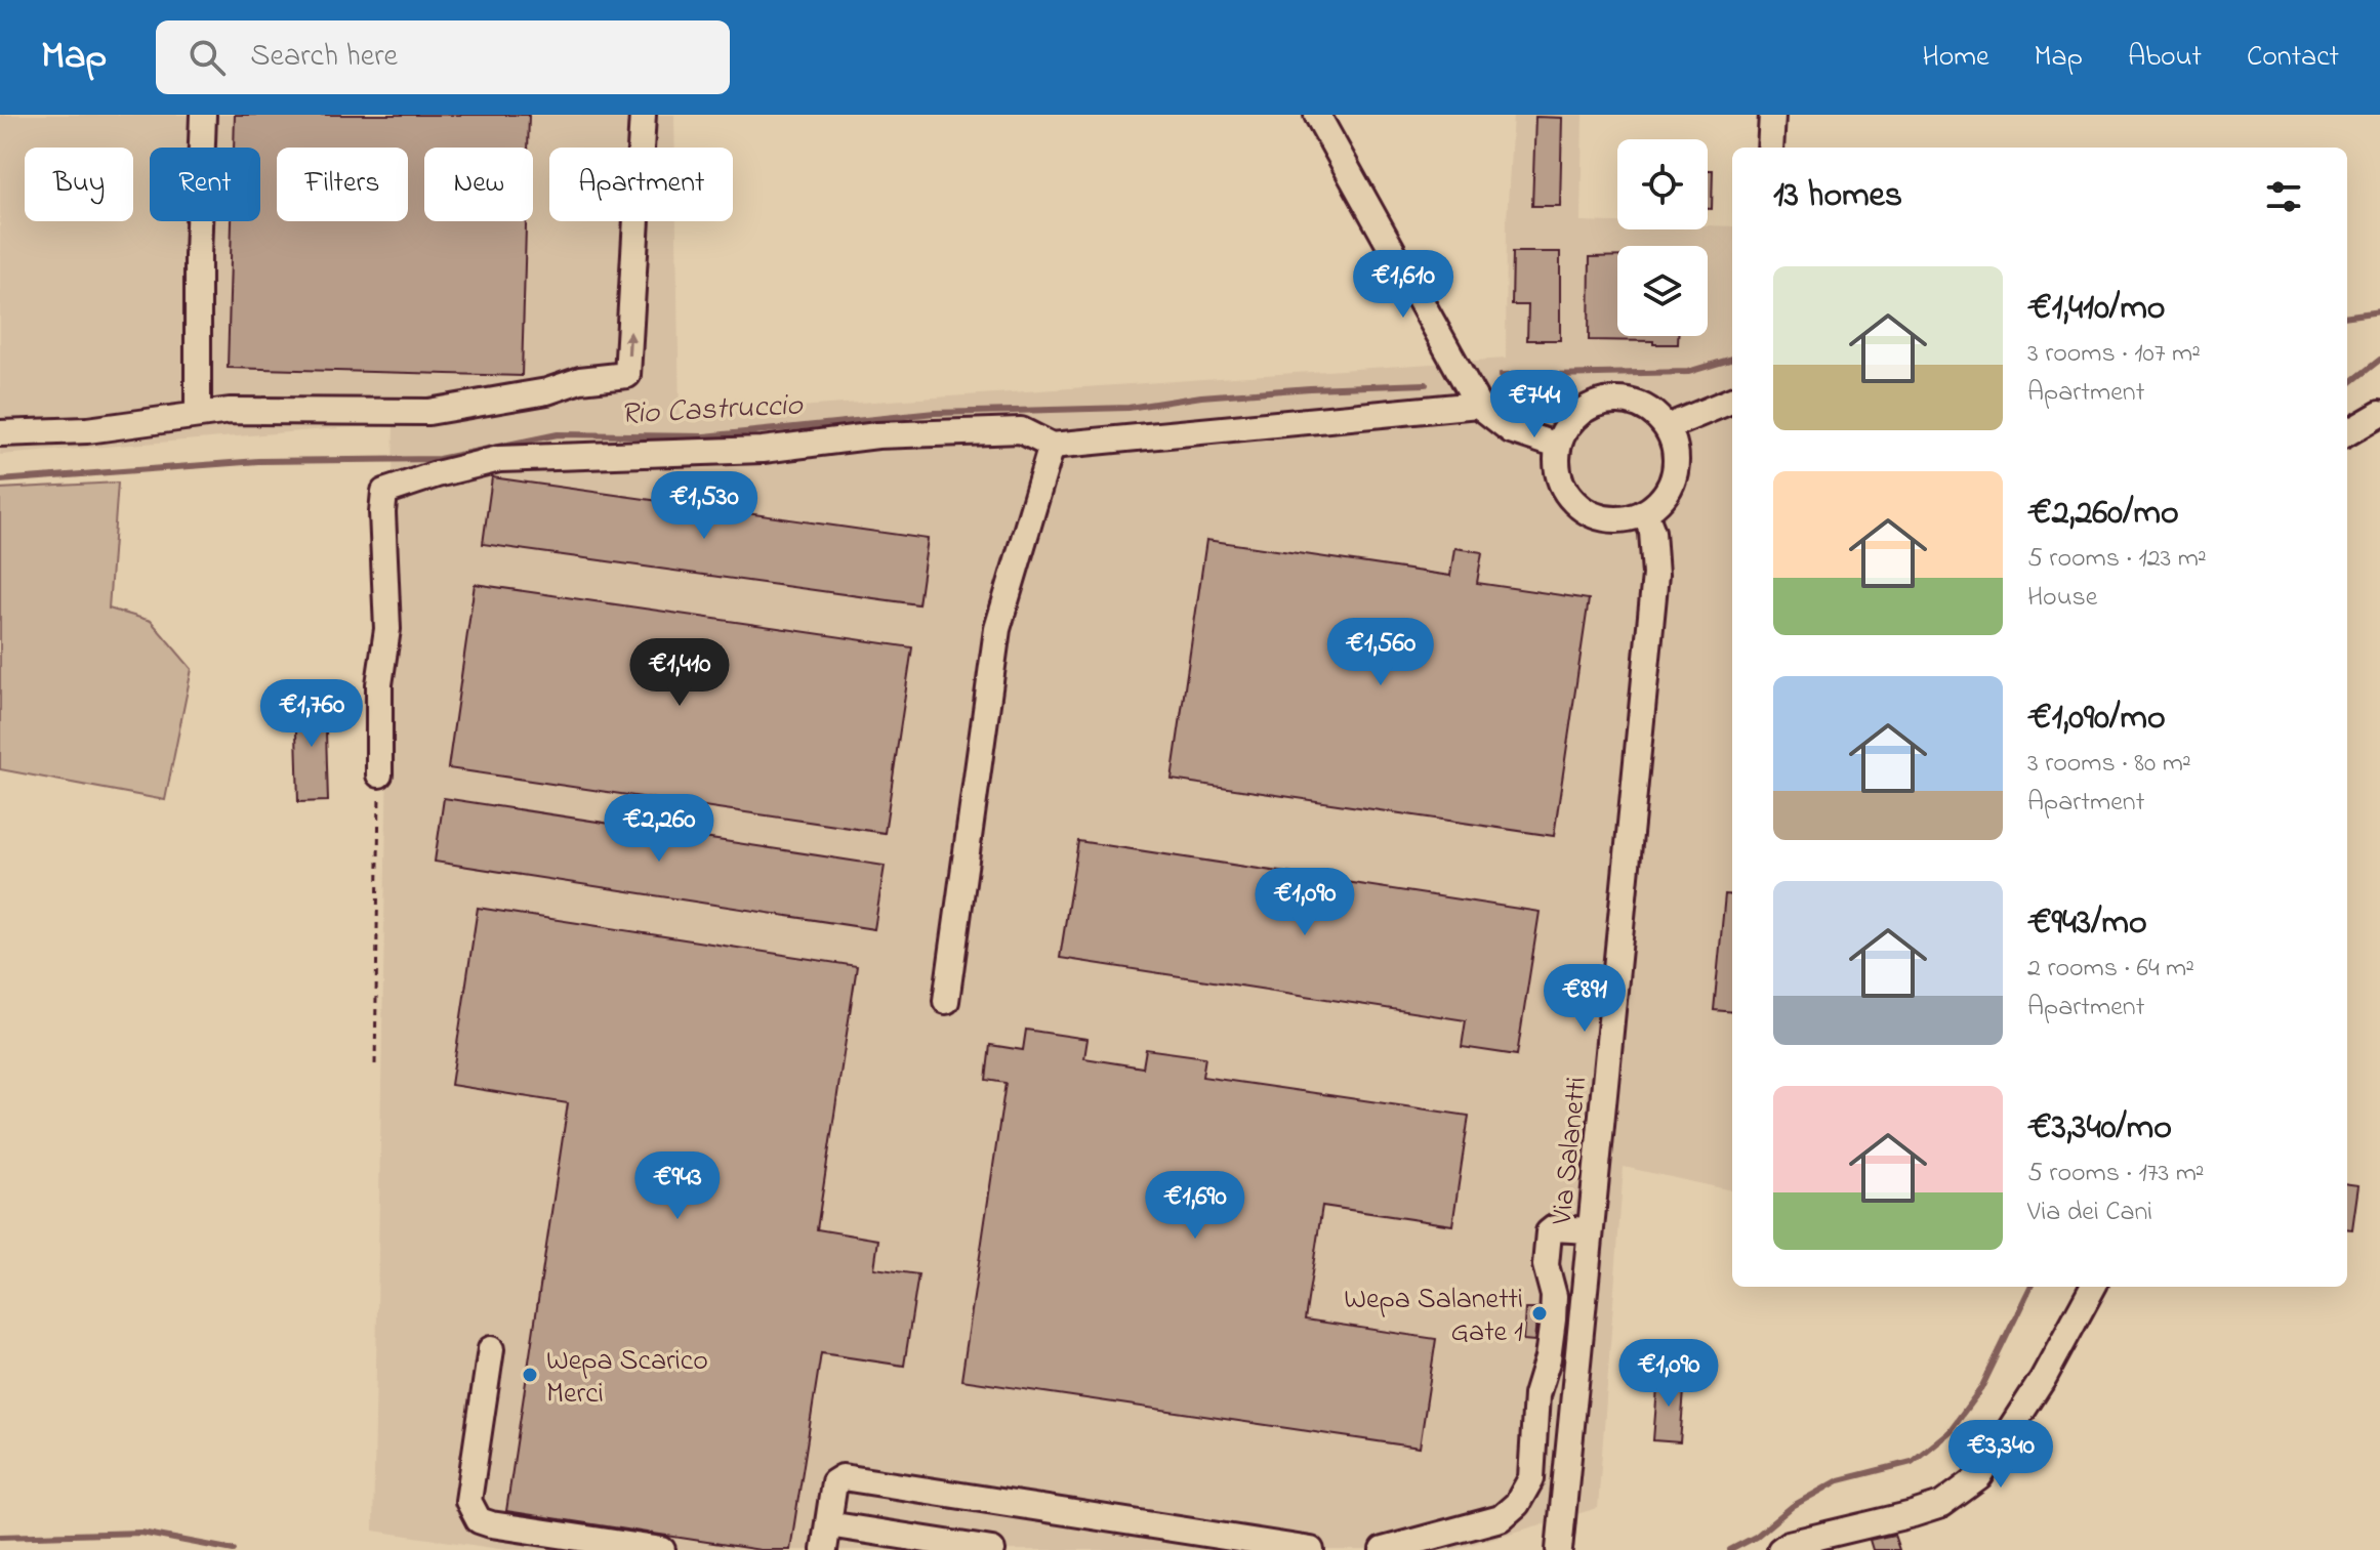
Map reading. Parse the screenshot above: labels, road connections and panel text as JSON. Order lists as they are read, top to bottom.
{
  "streets": {
    "street": ["Via Salanetti"]
  },
  "water": ["Rio Castruccio"],
  "places": ["Wepa Salanetti Gate 1", "Wepa Scarico Merci"],
  "page": {
    "header": "Map",
    "search": "Search here",
    "nav": [
      "Home",
      "Map",
      "About",
      "Contact"
    ],
    "chip": [
      "Buy",
      "Rent",
      "Filters",
      "New",
      "Apartment"
    ],
    "heading": "13 homes",
    "list": [
      {
        "name": "€1,410/mo",
        "note": "3 rooms · 107 m² · Apartment"
      },
      {
        "name": "€2,260/mo",
        "note": "5 rooms · 123 m² · House"
      },
      {
        "name": "€1,090/mo",
        "note": "3 rooms · 80 m² · Apartment"
      },
      {
        "name": "€943/mo",
        "note": "2 rooms · 64 m² · Apartment"
      },
      {
        "name": "€3,340/mo",
        "note": "5 rooms · 173 m² · Via dei Cani"
      }
    ],
    "price": [
      "€1,610",
      "€744",
      "€1,530",
      "€1,560",
      "€1,410",
      "€1,760",
      "€2,260",
      "€1,090",
      "€891",
      "€943",
      "€1,690",
      "€1,090",
      "€3,340"
    ]
  }
}
